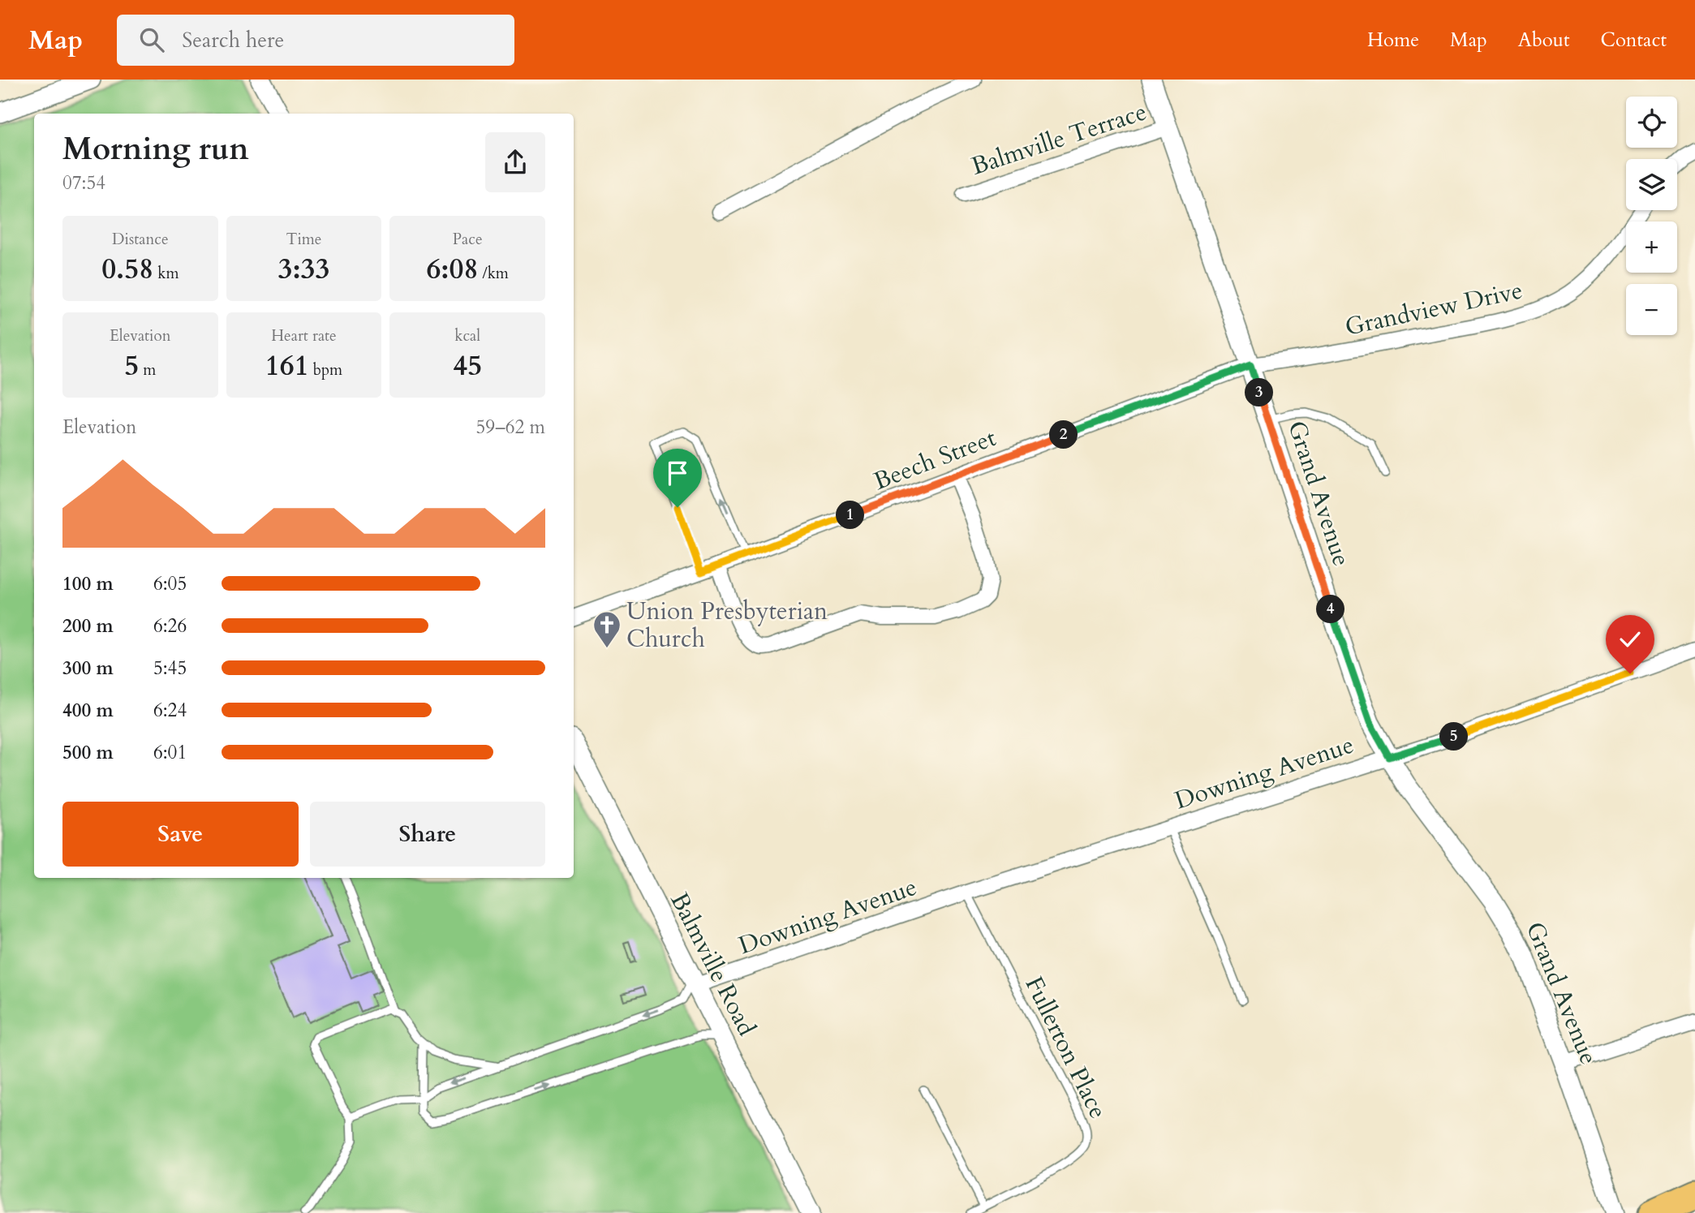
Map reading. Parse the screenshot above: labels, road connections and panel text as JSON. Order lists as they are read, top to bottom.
{
  "streets": {
    "street": [
      "Balmville Terrace",
      "Grandview Drive",
      "Beech Street",
      "Grand Avenue",
      "Downing Avenue",
      "Balmville Road"
    ],
    "lane": ["Fullerton Place"]
  },
  "crossings": [
    ["Balmville Terrace", "Grand Avenue"],
    ["Grandview Drive", "Beech Street"],
    ["Grandview Drive", "Grand Avenue"],
    ["Beech Street", "Grand Avenue"],
    ["Grand Avenue", "Downing Avenue"],
    ["Downing Avenue", "Balmville Road"],
    ["Downing Avenue", "Fullerton Place"]
  ],
  "places": {
    "church": ["Union Presbyterian Church"]
  },
  "page": {
    "header": "Map",
    "search": "Search here",
    "nav": [
      "Home",
      "Map",
      "About",
      "Contact"
    ],
    "map_buttons": ["+", "−"],
    "heading": ["Morning run", "07:54"],
    "stats": [
      ["Distance", "0.58 km"],
      ["Time", "3:33"],
      ["Pace", "6:08 /km"],
      ["Elevation", "5 m"],
      ["Heart rate", "161 bpm"],
      ["kcal", "45"]
    ],
    "pins": [
      "3",
      "2",
      "1",
      "4",
      "5"
    ],
    "chart": ["Elevation", "59–62 m"],
    "list": [
      {
        "name": "100 m",
        "note": "6:05"
      },
      {
        "name": "200 m",
        "note": "6:26"
      },
      {
        "name": "300 m",
        "note": "5:45"
      },
      {
        "name": "400 m",
        "note": "6:24"
      },
      {
        "name": "500 m",
        "note": "6:01"
      }
    ],
    "buttons": ["Save", "Share"]
  }
}
